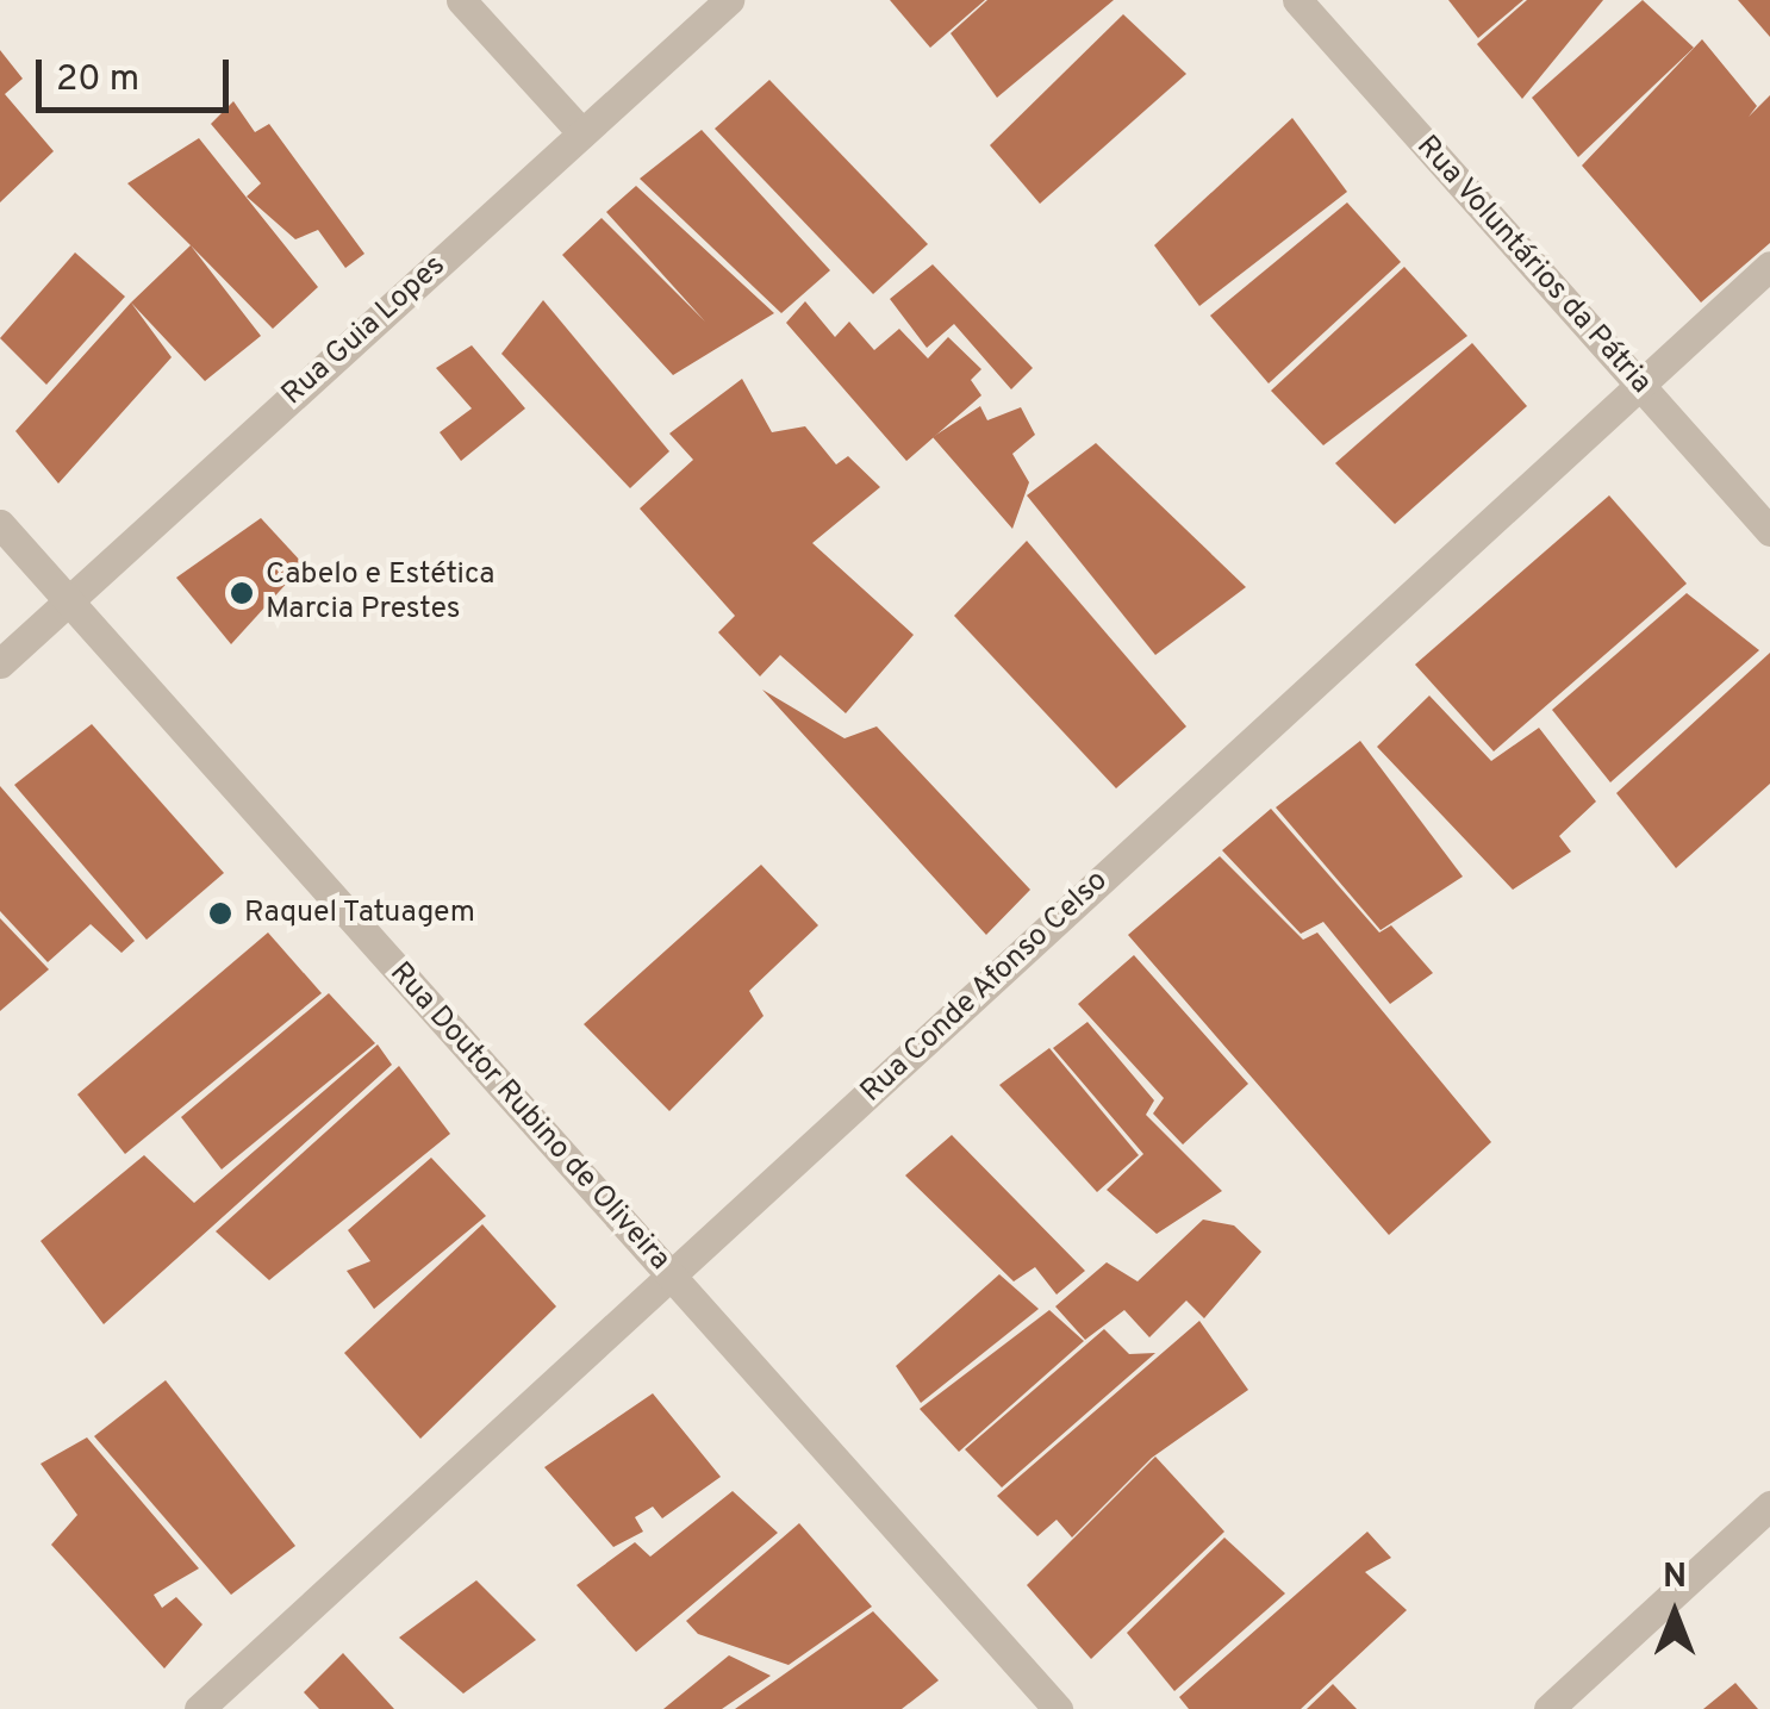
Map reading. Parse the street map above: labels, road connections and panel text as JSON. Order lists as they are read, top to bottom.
{
  "streets": {
    "street": [
      "Rua Voluntários da Pátria",
      "Rua Guia Lopes",
      "Rua Conde Afonso Celso",
      "Rua Doutor Rubino de Oliveira"
    ]
  },
  "crossings": [
    ["Rua Voluntários da Pátria", "Rua Conde Afonso Celso"],
    ["Rua Guia Lopes", "Rua Doutor Rubino de Oliveira"],
    ["Rua Conde Afonso Celso", "Rua Doutor Rubino de Oliveira"]
  ],
  "places": ["Cabelo e Estética Marcia Prestes", "Raquel Tatuagem"],
  "scale_bar": "20 m",
  "north": "top"
}
